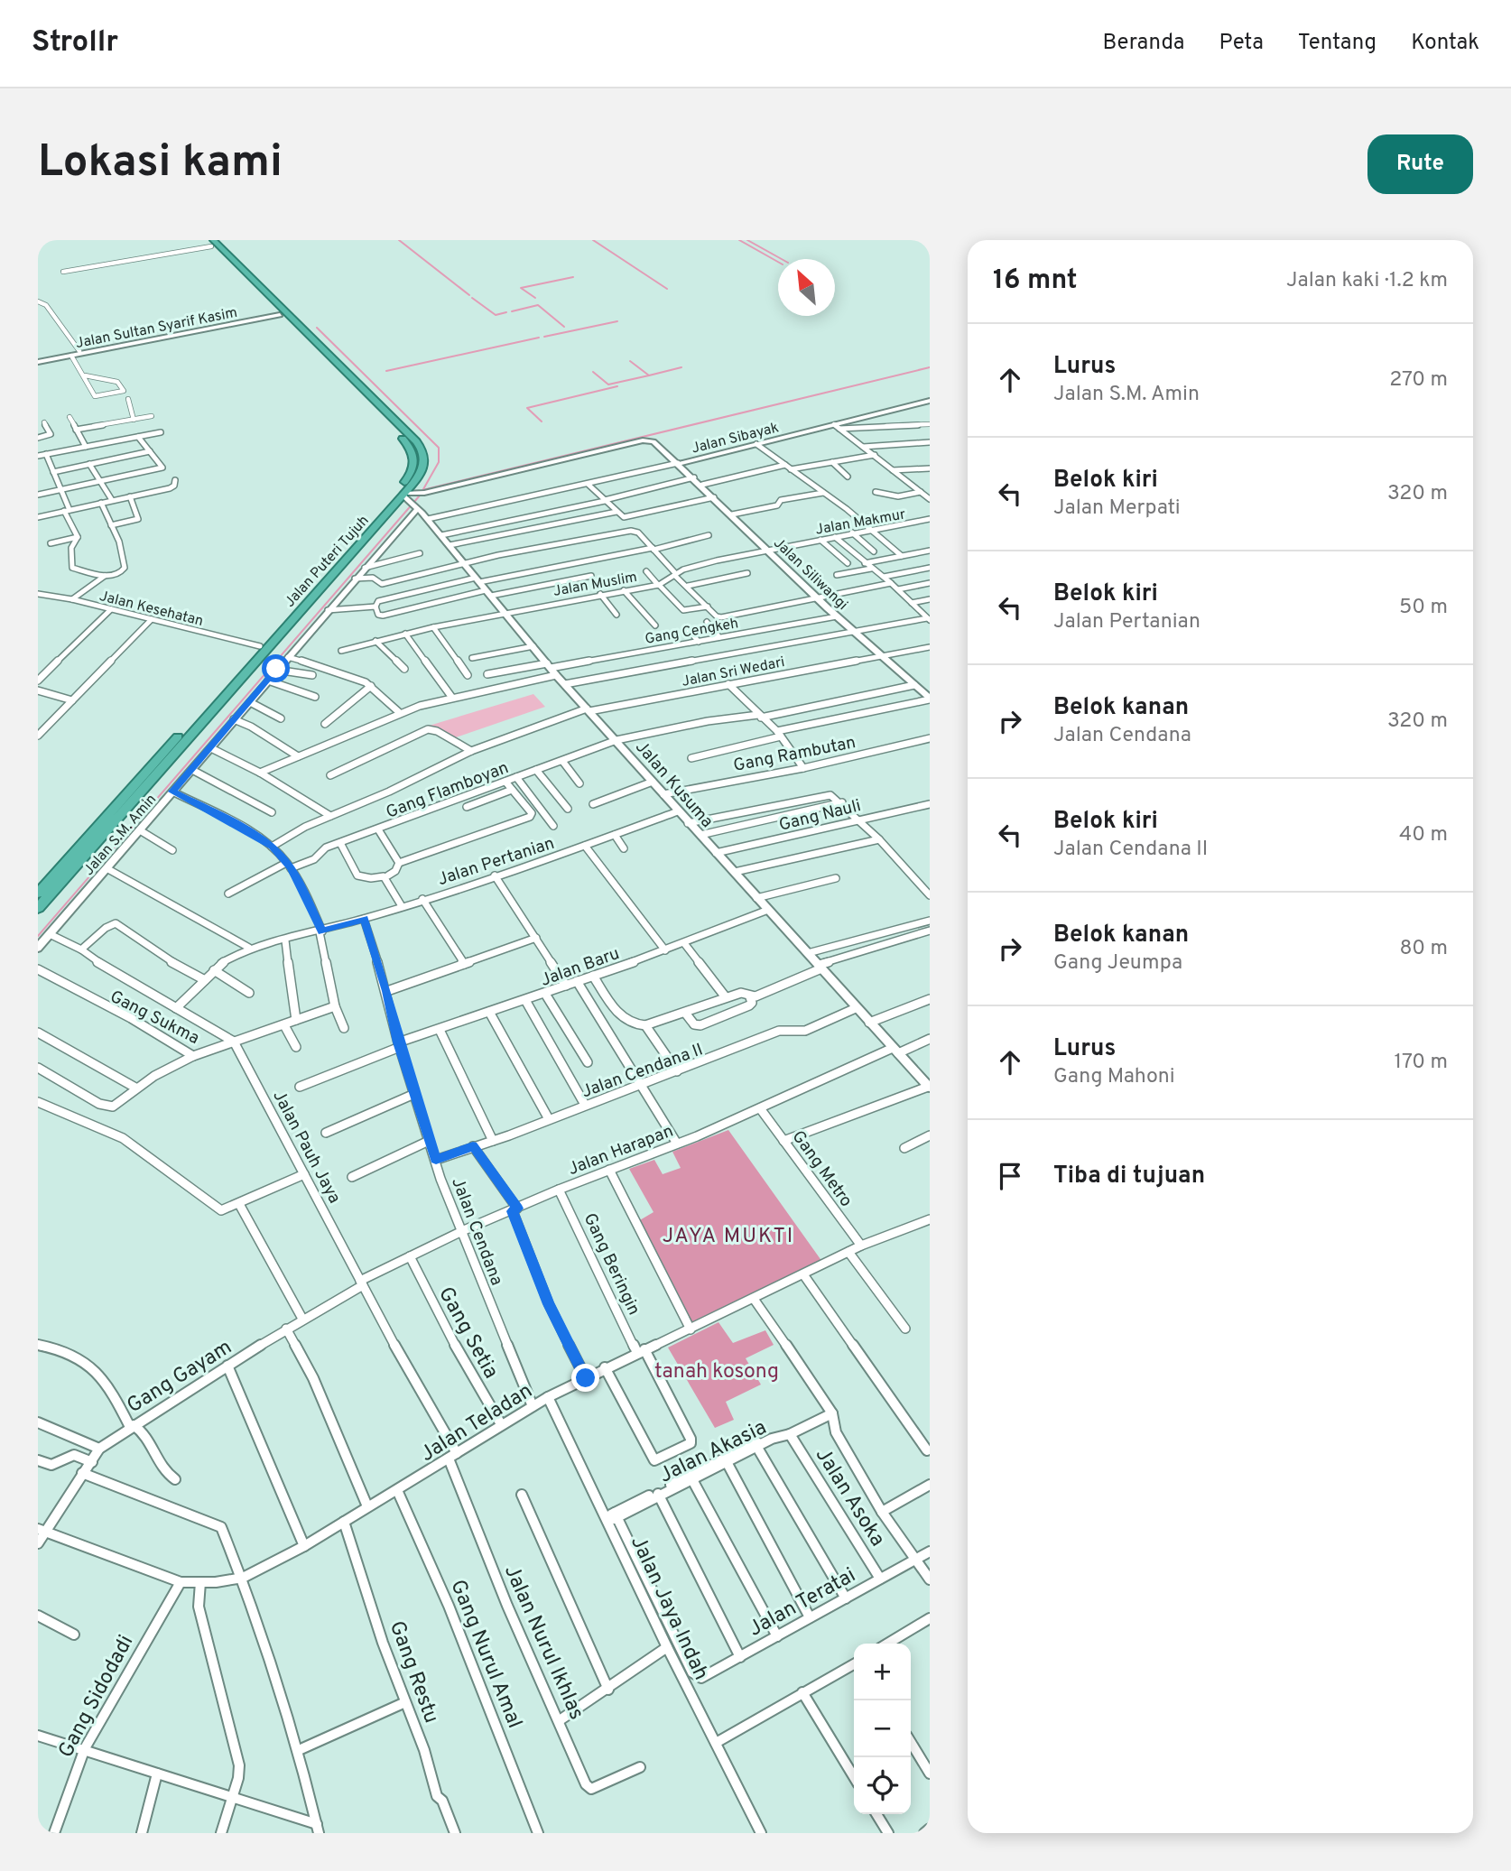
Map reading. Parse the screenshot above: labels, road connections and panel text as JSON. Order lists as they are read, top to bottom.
{
  "streets": {
    "highway": ["Jalan Puteri Tujuh"],
    "street": [
      "Jalan Sultan Syarif Kasim",
      "Jalan Sibayak",
      "Jalan Makmur",
      "Jalan Siliwangi",
      "Jalan Muslim",
      "Jalan Kesehatan",
      "Gang Cengkeh",
      "Jalan Sri Wedari",
      "Gang Rambutan",
      "Jalan Kusuma",
      "Gang Flamboyan",
      "Gang Nauli",
      "Jalan S.M. Amin",
      "Jalan Pertanian",
      "Jalan Baru",
      "Gang Sukma",
      "Jalan Cendana II",
      "Jalan Pauh Jaya",
      "Jalan Harapan",
      "Gang Metro",
      "Jalan Cendana",
      "Gang Beringin",
      "Gang Setia",
      "Gang Gayam",
      "Jalan Teladan",
      "Jalan Akasia",
      "Jalan Asoka",
      "Jalan Teratai",
      "Jalan Jaya Indah",
      "Jalan Nurul Ikhlas",
      "Gang Nurul Amal",
      "Gang Restu",
      "Gang Sidodadi"
    ]
  },
  "crossings": [
    ["Jalan Sultan Syarif Kasim", "Jalan Puteri Tujuh"],
    ["Jalan Sibayak", "Jalan Puteri Tujuh"],
    ["Jalan Sibayak", "Jalan Siliwangi"],
    ["Jalan Sibayak", "Jalan Kusuma"],
    ["Jalan Sibayak", "Jalan S.M. Amin"],
    ["Jalan Makmur", "Jalan Siliwangi"],
    ["Jalan Makmur", "Jalan Muslim"],
    ["Jalan Puteri Tujuh", "Jalan Kesehatan"],
    ["Jalan Puteri Tujuh", "Jalan Kusuma"],
    ["Jalan Puteri Tujuh", "Jalan S.M. Amin"],
    ["Jalan Siliwangi", "Gang Cengkeh"],
    ["Jalan Siliwangi", "Jalan Sri Wedari"],
    ["Jalan Siliwangi", "Gang Flamboyan"],
    ["Jalan Muslim", "Jalan Kusuma"],
    ["Gang Cengkeh", "Jalan Kusuma"],
    ["Jalan Sri Wedari", "Jalan Kusuma"],
    ["Gang Rambutan", "Jalan Kusuma"],
    ["Jalan Kusuma", "Gang Flamboyan"],
    ["Jalan Kusuma", "Gang Nauli"],
    ["Jalan Kusuma", "Jalan S.M. Amin"],
    ["Jalan Kusuma", "Jalan Pertanian"],
    ["Jalan Kusuma", "Jalan Baru"],
    ["Jalan Kusuma", "Jalan Cendana II"],
    ["Jalan Kusuma", "Jalan Harapan"],
    ["Jalan Pertanian", "Jalan Cendana"],
    ["Jalan Baru", "Jalan Cendana"],
    ["Gang Sukma", "Jalan Pauh Jaya"],
    ["Jalan Cendana II", "Jalan Cendana"],
    ["Jalan Pauh Jaya", "Jalan Harapan"],
    ["Jalan Pauh Jaya", "Gang Gayam"],
    ["Jalan Pauh Jaya", "Jalan Teladan"],
    ["Jalan Pauh Jaya", "Jalan Nurul Ikhlas"],
    ["Jalan Harapan", "Gang Metro"],
    ["Jalan Harapan", "Jalan Cendana"],
    ["Jalan Harapan", "Gang Beringin"],
    ["Jalan Harapan", "Gang Setia"],
    ["Jalan Harapan", "Gang Gayam"],
    ["Gang Metro", "Jalan Teladan"],
    ["Jalan Cendana", "Jalan Teladan"],
    ["Gang Beringin", "Jalan Teladan"],
    ["Gang Setia", "Jalan Teladan"],
    ["Gang Gayam", "Jalan Teladan"],
    ["Jalan Teladan", "Jalan Jaya Indah"],
    ["Jalan Teladan", "Jalan Nurul Ikhlas"],
    ["Jalan Teladan", "Gang Nurul Amal"],
    ["Jalan Teladan", "Gang Restu"],
    ["Jalan Teladan", "Gang Sidodadi"],
    ["Jalan Akasia", "Jalan Asoka"],
    ["Jalan Akasia", "Jalan Teratai"],
    ["Jalan Akasia", "Jalan Jaya Indah"],
    ["Jalan Asoka", "Jalan Teratai"],
    ["Jalan Teratai", "Jalan Jaya Indah"]
  ],
  "districts": ["JAYA MUKTI"],
  "parks": ["tanah kosong"],
  "north": "top left",
  "page": {
    "header": "Strollr",
    "nav": [
      "Beranda",
      "Peta",
      "Tentang",
      "Kontak"
    ],
    "buttons": "Rute",
    "title": "Lokasi kami",
    "heading": ["16 mnt", "Jalan kaki · 1.2 km"],
    "list": [
      ["Lurus", "Jalan S.M. Amin", "270 m"],
      ["Belok kiri", "Jalan Merpati", "320 m"],
      ["Belok kiri", "Jalan Pertanian", "50 m"],
      ["Belok kanan", "Jalan Cendana", "320 m"],
      ["Belok kiri", "Jalan Cendana II", "40 m"],
      ["Belok kanan", "Gang Jeumpa", "80 m"],
      ["Lurus", "Gang Mahoni", "170 m"],
      "Tiba di tujuan"
    ],
    "map_buttons": ["+", "−"]
  }
}
